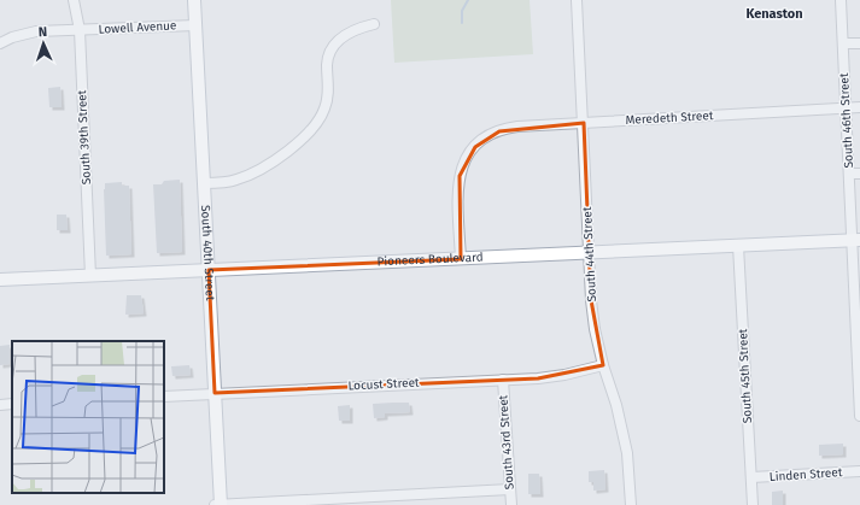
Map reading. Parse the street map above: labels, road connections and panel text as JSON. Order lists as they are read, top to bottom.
{
  "streets": {
    "main road": ["South 40th Street", "Pioneers Boulevard"],
    "street": [
      "Lowell Avenue",
      "Meredeth Street",
      "South 46th Street",
      "South 39th Street",
      "South 44th Street",
      "South 45th Street",
      "Locust Street",
      "South 43rd Street",
      "Linden Street"
    ]
  },
  "crossings": [
    ["Lowell Avenue", "South 39th Street"],
    ["Lowell Avenue", "South 40th Street"],
    ["Meredeth Street", "South 46th Street"],
    ["Meredeth Street", "South 44th Street"],
    ["Meredeth Street", "Pioneers Boulevard"],
    ["South 46th Street", "Pioneers Boulevard"],
    ["South 39th Street", "Pioneers Boulevard"],
    ["South 40th Street", "Pioneers Boulevard"],
    ["South 40th Street", "Locust Street"],
    ["South 44th Street", "Pioneers Boulevard"],
    ["South 44th Street", "Locust Street"],
    ["Pioneers Boulevard", "South 45th Street"],
    ["South 45th Street", "Linden Street"],
    ["Locust Street", "South 43rd Street"]
  ],
  "districts": ["Kenaston"],
  "north": "top"
}
